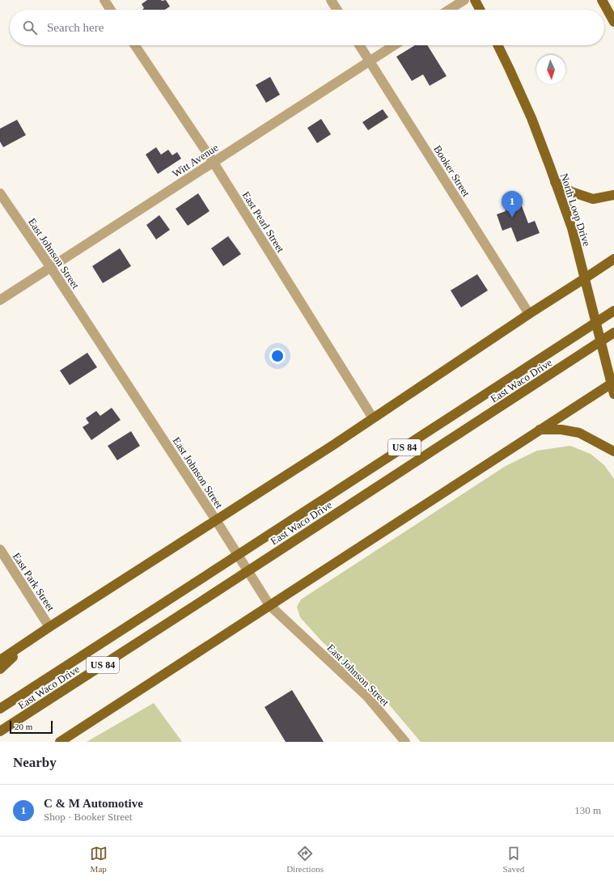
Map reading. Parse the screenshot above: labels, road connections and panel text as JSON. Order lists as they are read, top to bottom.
{
  "streets": {
    "main road": ["North Loop Drive", "East Waco Drive", "US 84"],
    "street": [
      "Witt Avenue",
      "Booker Street",
      "East Pearl Street",
      "East Johnson Street",
      "East Park Street"
    ]
  },
  "crossings": [
    ["Witt Avenue", "Booker Street"],
    ["Witt Avenue", "East Pearl Street"],
    ["Witt Avenue", "East Johnson Street"]
  ],
  "scale_bar": "20 m",
  "north": "bottom",
  "page": {
    "search": "Search here",
    "pins": "1",
    "scale": "20 m",
    "heading": "Nearby",
    "list": [
      {
        "mark": "1",
        "name": "C & M Automotive",
        "note": "Shop · Booker Street",
        "value": "130 m"
      }
    ],
    "nav": ["Map", "Directions", "Saved"]
  }
}
